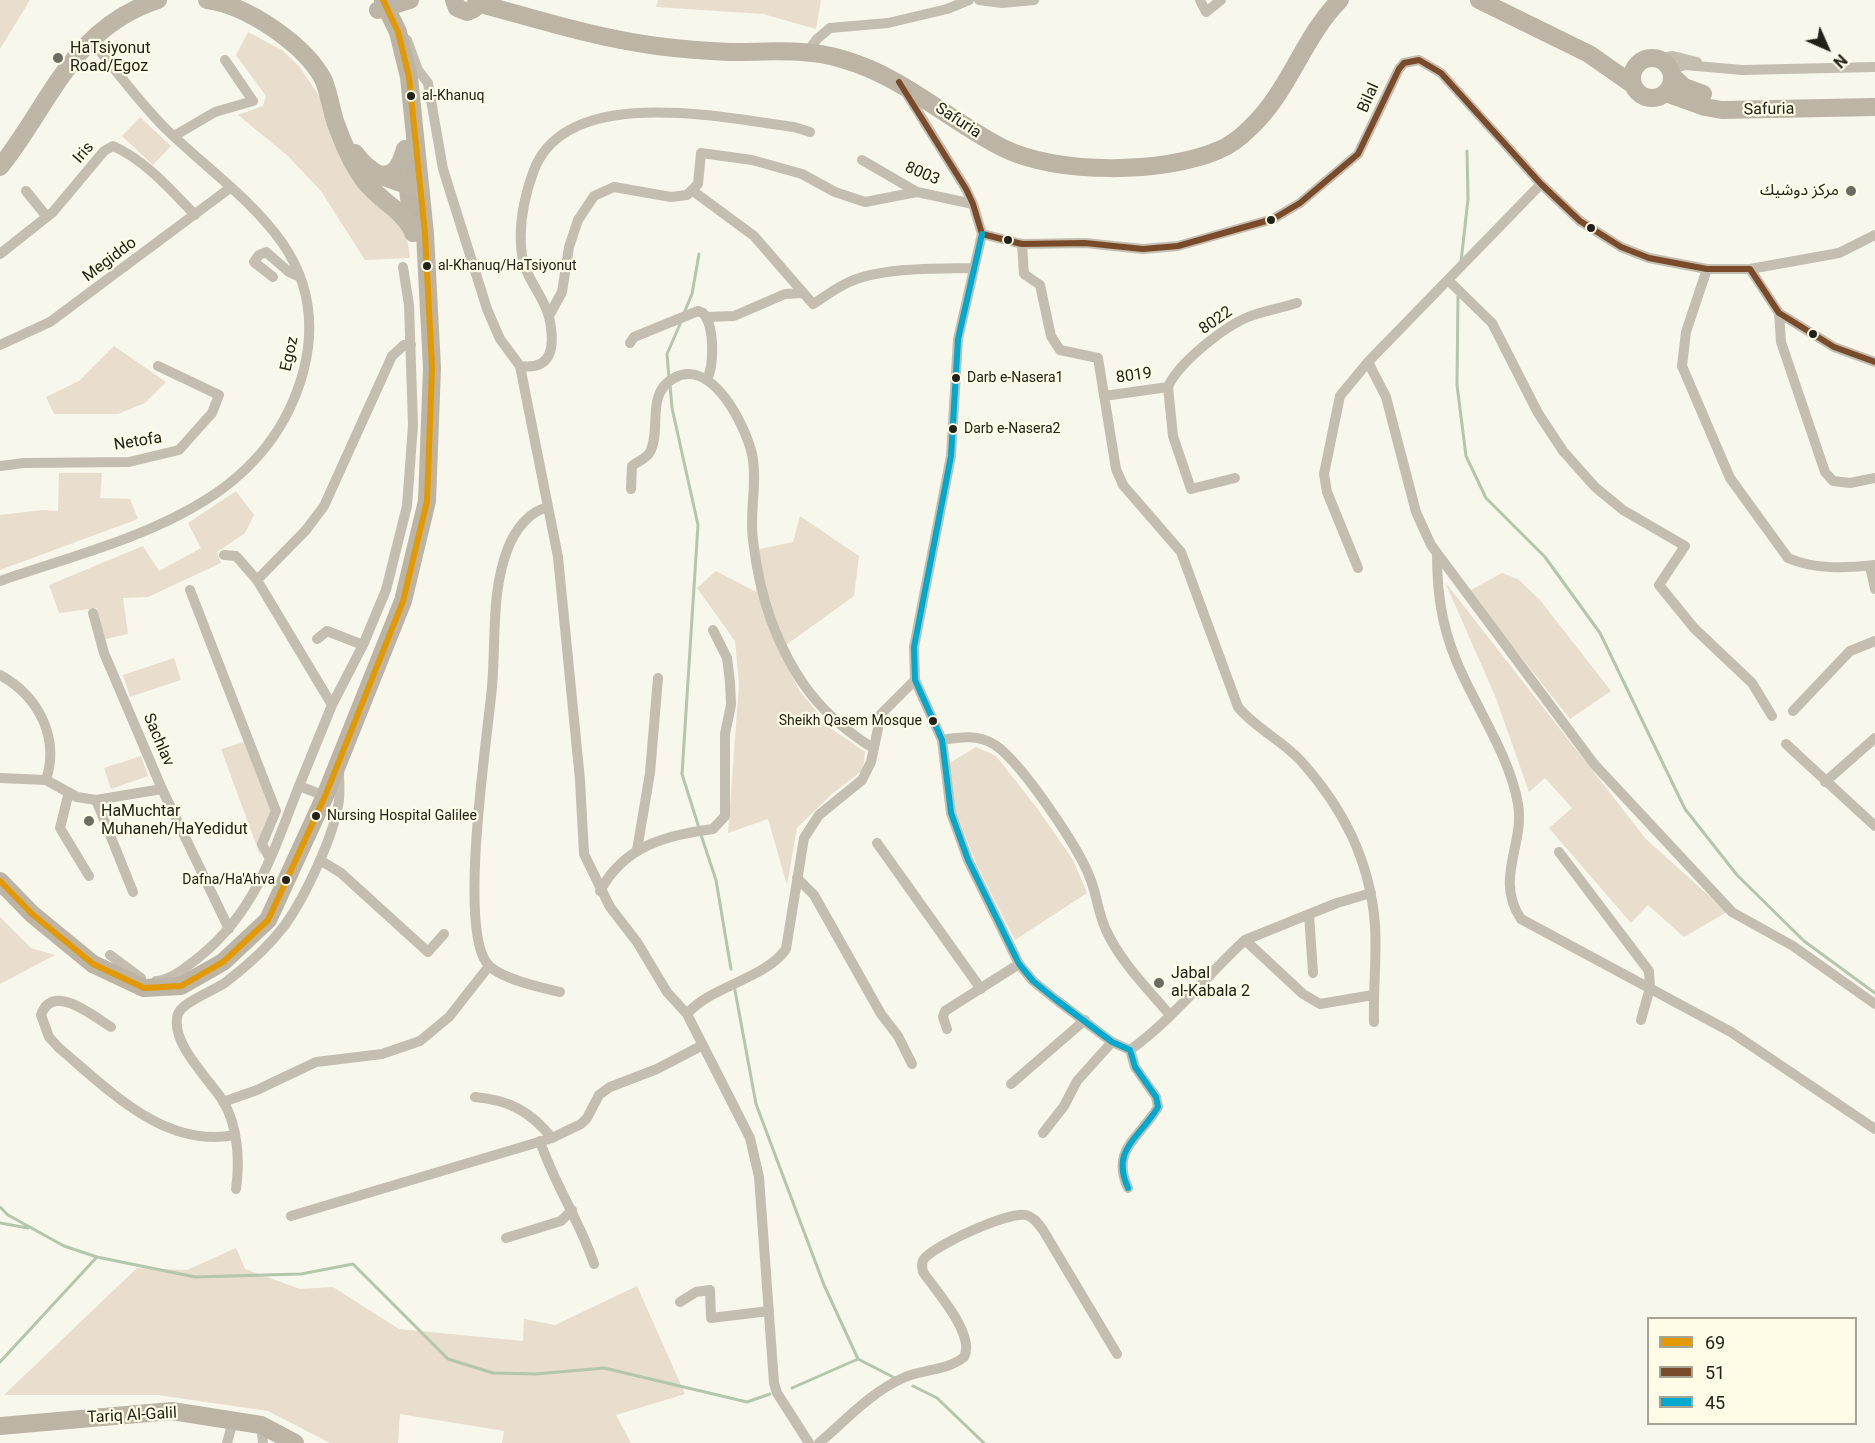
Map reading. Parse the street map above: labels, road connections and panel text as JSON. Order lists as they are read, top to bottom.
{
  "streets": {
    "main road": ["Safuria", "Tariq Al-Galil"],
    "street": [
      "Bilal",
      "Iris",
      "8003",
      "Megiddo",
      "8022",
      "Egoz",
      "8019",
      "Netofa",
      "Sachlav"
    ]
  },
  "crossings": [
    ["Iris", "Megiddo"],
    ["Megiddo", "Egoz"],
    ["8022", "8019"]
  ],
  "places": [
    "HaTsiyonut Road/Egoz",
    "al-Khanuq",
    "مركز دوشيك",
    "al-Khanuq/HaTsiyonut",
    "Darb e-Nasera1",
    "Darb e-Nasera2",
    "Sheikh Qasem Mosque",
    "Nursing Hospital Galilee",
    "HaMuchtar Muhaneh/HaYedidut",
    "Dafna/Ha'Ahva",
    "Jabal al-Kabala 2"
  ],
  "lines": ["transit line 69", "transit line 51", "transit line 45"],
  "legend": ["69", "51", "45"],
  "north": "bottom right"
}
